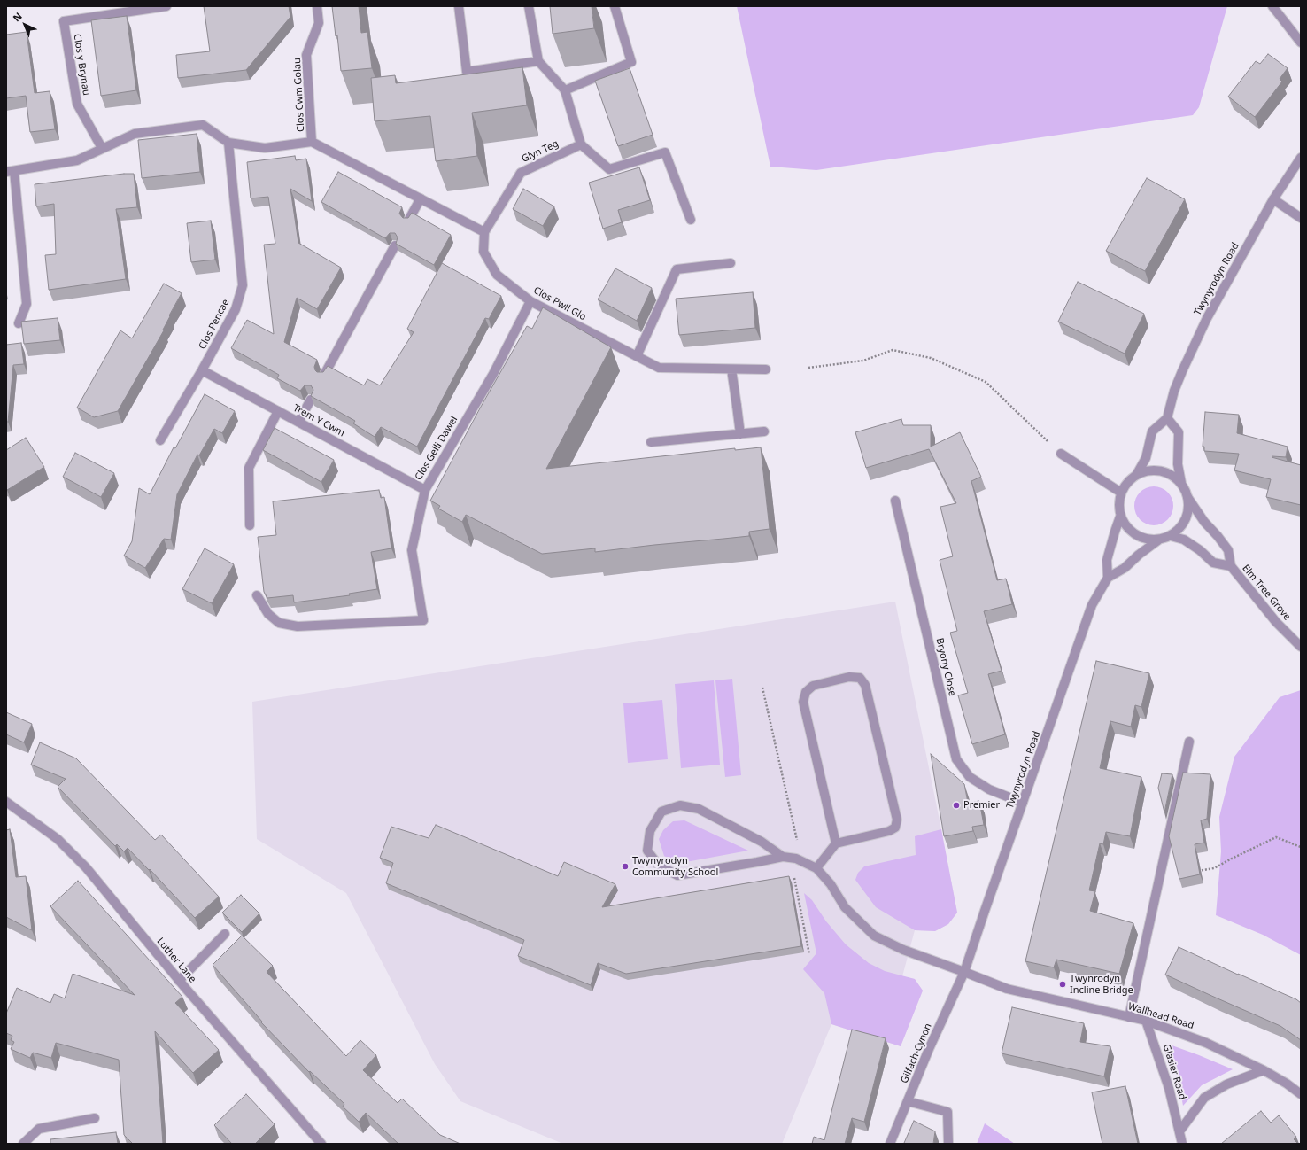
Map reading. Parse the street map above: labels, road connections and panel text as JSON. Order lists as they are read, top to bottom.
{
  "streets": {
    "street": [
      "Clos y Brynau",
      "Clos Cwm Golau",
      "Glyn Teg",
      "Twynyrodyn Road",
      "Clos Pwll Glo",
      "Clos Pencae",
      "Trem Y Cwm",
      "Clos Gelli Dawel",
      "Elm Tree Grove",
      "Bryony Close",
      "Luther Lane",
      "Wallhead Road",
      "Gilfach-Cynon",
      "Glasier Road"
    ]
  },
  "crossings": [
    ["Glyn Teg", "Clos Pwll Glo"],
    ["Twynyrodyn Road", "Elm Tree Grove"],
    ["Twynyrodyn Road", "Bryony Close"],
    ["Twynyrodyn Road", "Wallhead Road"],
    ["Twynyrodyn Road", "Gilfach-Cynon"],
    ["Clos Pwll Glo", "Clos Gelli Dawel"],
    ["Clos Pencae", "Trem Y Cwm"],
    ["Trem Y Cwm", "Clos Gelli Dawel"],
    ["Wallhead Road", "Gilfach-Cynon"],
    ["Wallhead Road", "Glasier Road"]
  ],
  "places": ["Premier", "Twynyrodyn Community School", "Twynrodyn Incline Bridge"],
  "north": "top left"
}
